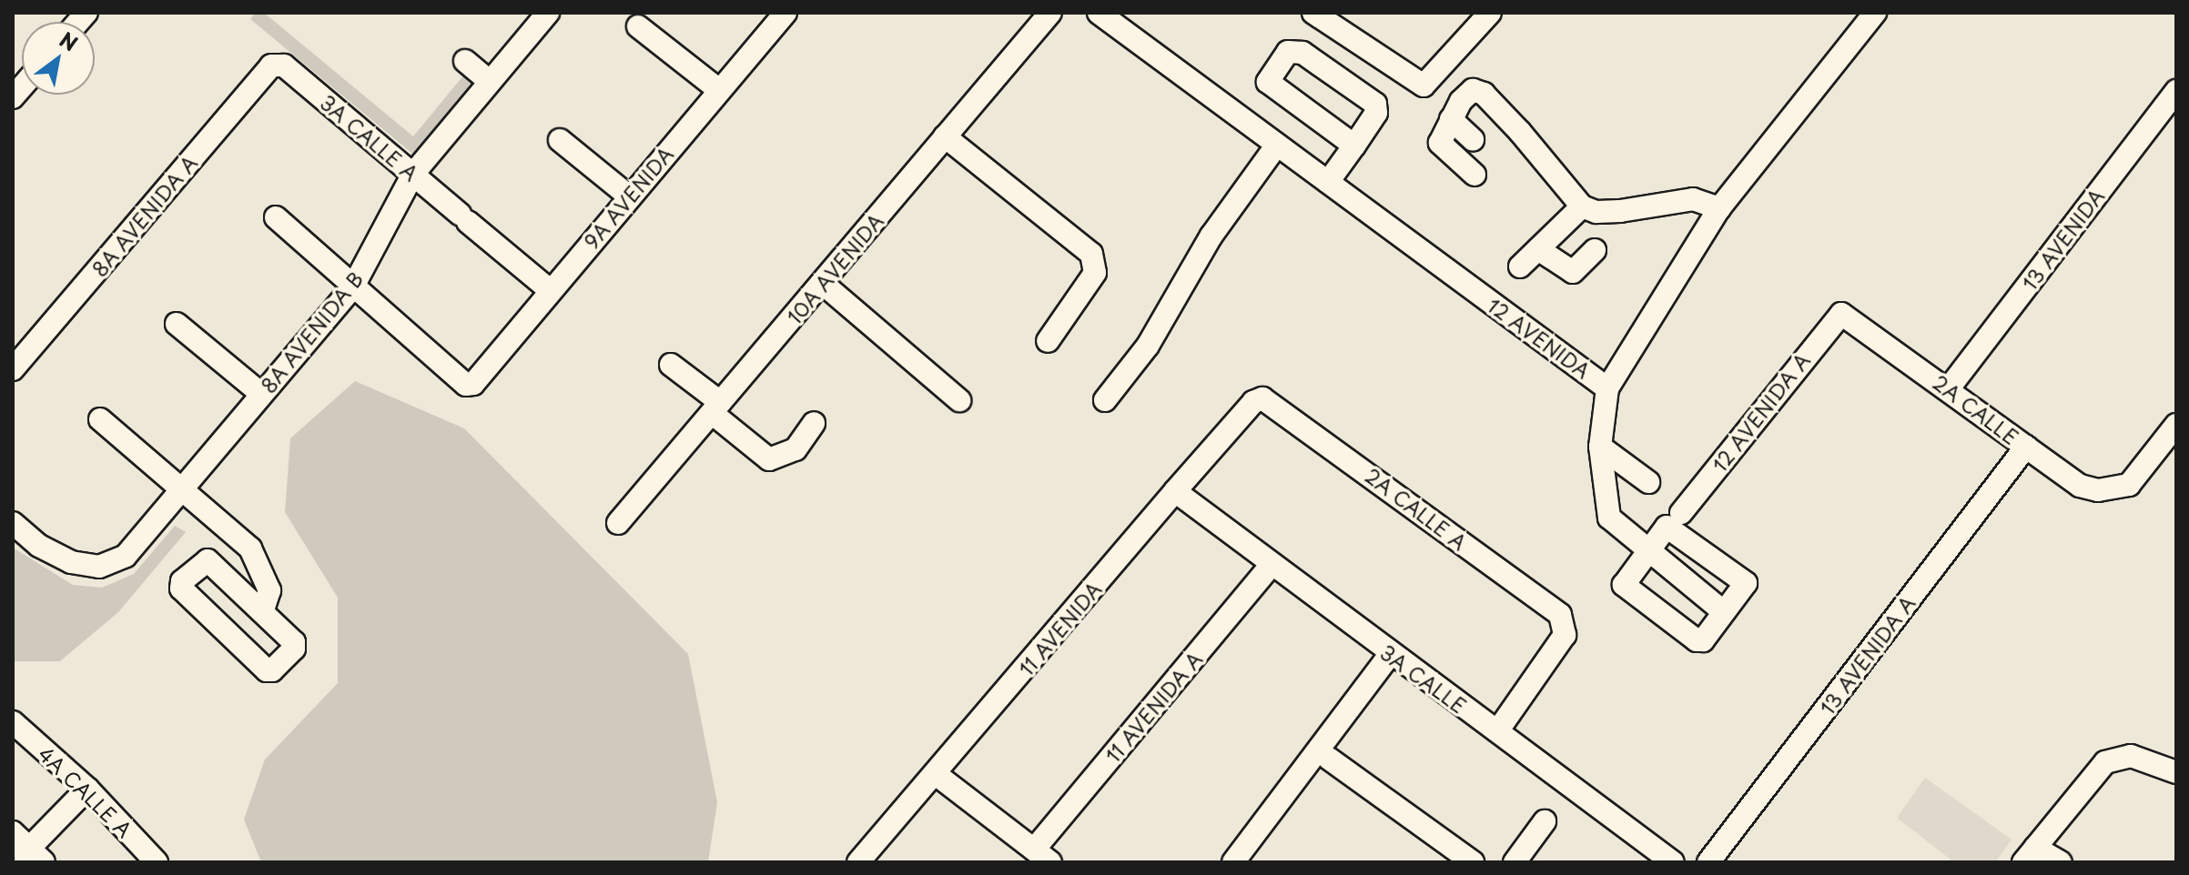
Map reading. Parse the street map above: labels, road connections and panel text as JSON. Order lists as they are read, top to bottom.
{
  "streets": {
    "street": [
      "3A CALLE A",
      "9A AVENIDA",
      "8A AVENIDA A",
      "13 AVENIDA",
      "10A AVENIDA",
      "8A AVENIDA B",
      "12 AVENIDA",
      "2A CALLE",
      "12 AVENIDA A",
      "2A CALLE A",
      "11 AVENIDA",
      "13 AVENIDA A",
      "3A CALLE",
      "11 AVENIDA A",
      "4A CALLE A"
    ]
  },
  "crossings": [
    ["3A CALLE A", "9A AVENIDA"],
    ["3A CALLE A", "8A AVENIDA A"],
    ["3A CALLE A", "8A AVENIDA B"],
    ["9A AVENIDA", "8A AVENIDA B"],
    ["13 AVENIDA", "2A CALLE"],
    ["2A CALLE", "12 AVENIDA A"],
    ["2A CALLE", "13 AVENIDA A"],
    ["2A CALLE A", "11 AVENIDA"],
    ["2A CALLE A", "3A CALLE"],
    ["11 AVENIDA", "3A CALLE"],
    ["3A CALLE", "11 AVENIDA A"]
  ],
  "north": "top right"
}
